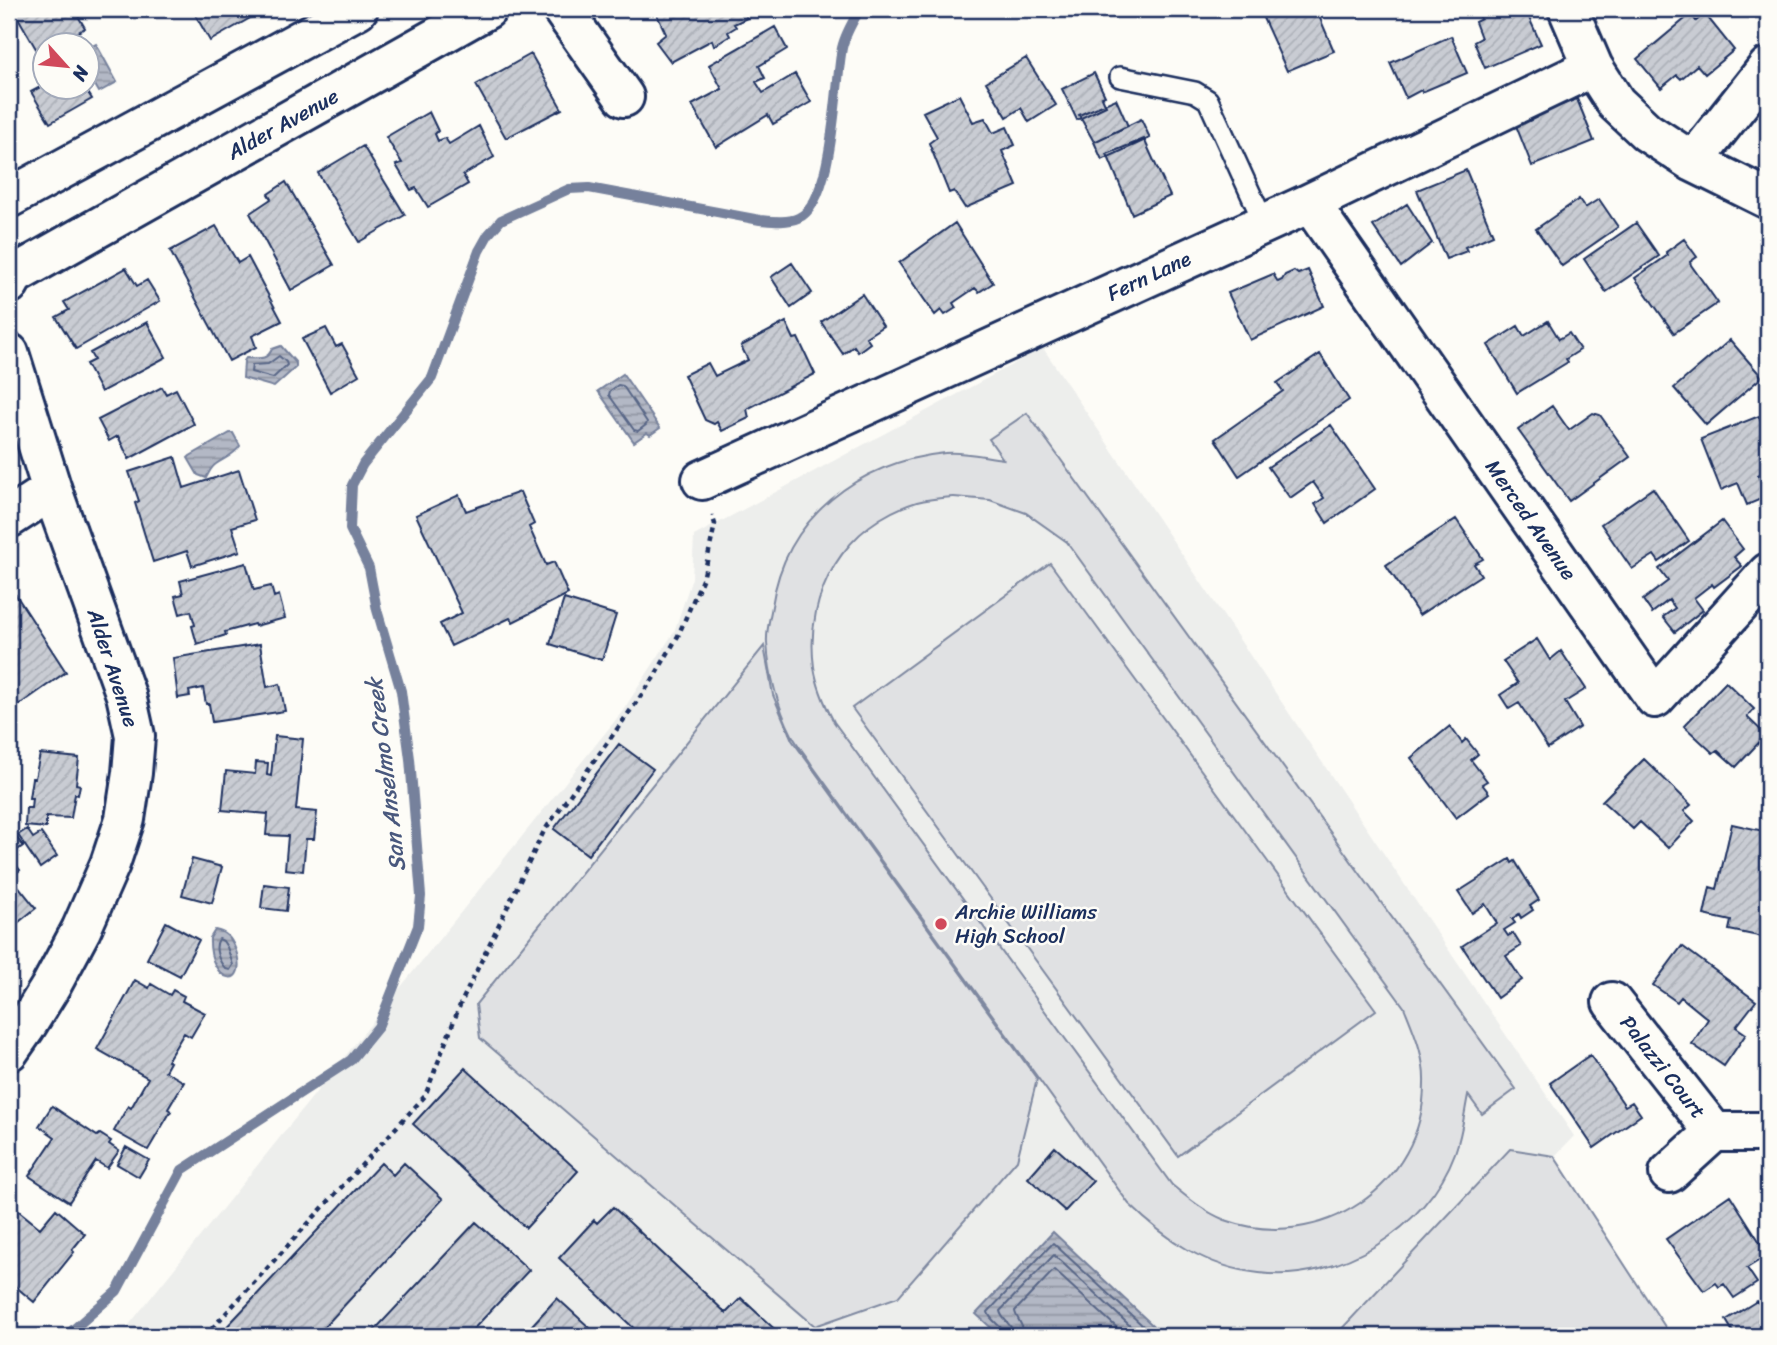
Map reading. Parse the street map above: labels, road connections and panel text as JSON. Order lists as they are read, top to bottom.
{
  "streets": {
    "street": [
      "Alder Avenue",
      "Fern Lane",
      "Merced Avenue",
      "Palazzi Court"
    ]
  },
  "crossings": [
    ["Fern Lane", "Merced Avenue"]
  ],
  "water": ["San Anselmo Creek"],
  "places": ["Archie Williams High School"],
  "north": "bottom right"
}
